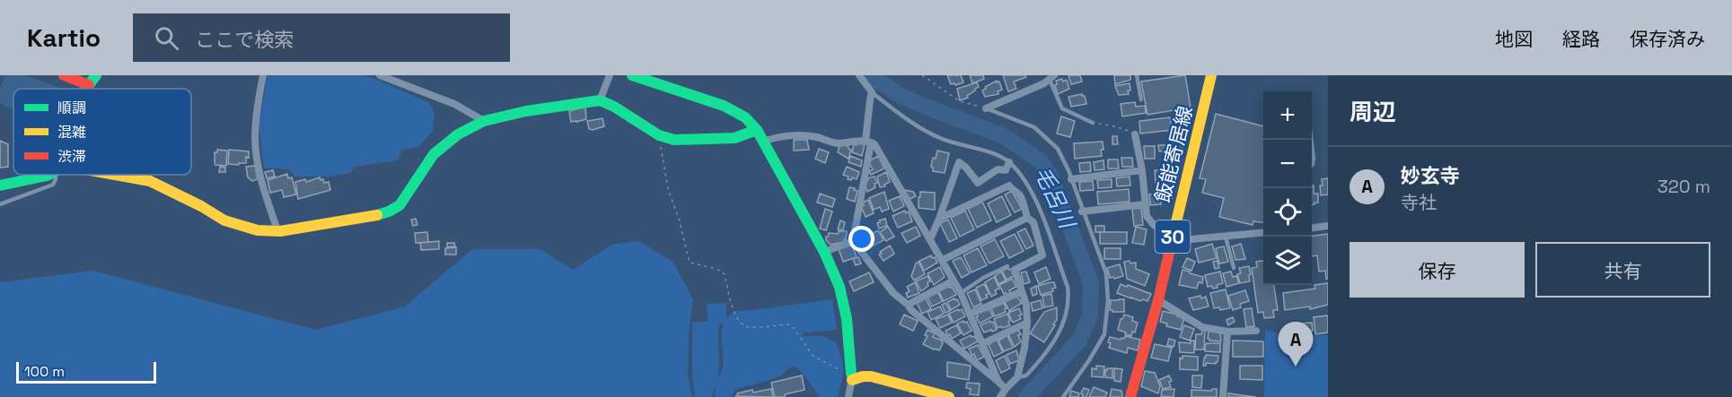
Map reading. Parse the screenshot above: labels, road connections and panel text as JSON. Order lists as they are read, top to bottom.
{
  "streets": {
    "street": ["飯能寄居線", "30"]
  },
  "water": ["毛呂川"],
  "legend": ["順調", "混雑", "渋滞"],
  "scale_bar": "100 m",
  "page": {
    "header": "Kartio",
    "search": "ここで検索",
    "nav": ["地図", "経路", "保存済み"],
    "heading": "周辺",
    "map_buttons": ["+", "−"],
    "list": [
      {
        "mark": "A",
        "name": "妙玄寺",
        "note": "寺社",
        "value": "320 m"
      }
    ],
    "buttons": ["保存", "共有"],
    "pins": "A",
    "scale": "100 m"
  }
}
